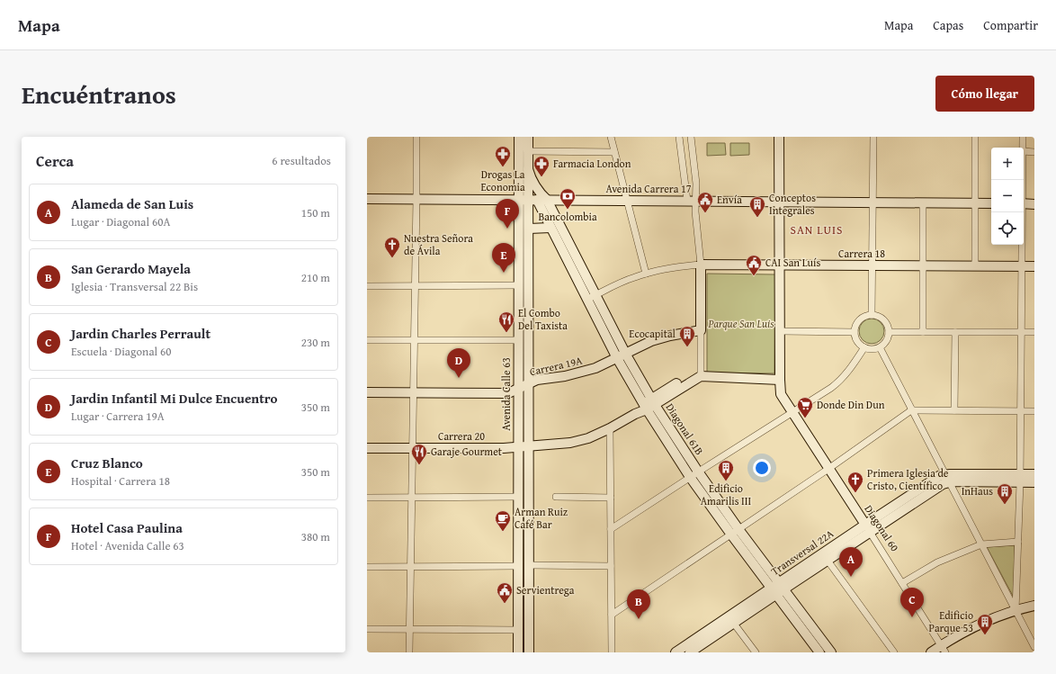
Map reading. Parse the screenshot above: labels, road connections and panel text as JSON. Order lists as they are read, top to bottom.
{
  "streets": {
    "street": [
      "Avenida Carrera 17",
      "Carrera 18",
      "Carrera 19A",
      "Avenida Calle 63",
      "Diagonal 61B",
      "Carrera 20",
      "Diagonal 60",
      "Transversal 22A"
    ]
  },
  "crossings": [
    ["Avenida Carrera 17", "Avenida Calle 63"],
    ["Avenida Carrera 17", "Diagonal 61B"],
    ["Avenida Carrera 17", "Diagonal 60"],
    ["Carrera 18", "Diagonal 61B"],
    ["Carrera 18", "Diagonal 60"],
    ["Carrera 19A", "Avenida Calle 63"],
    ["Carrera 19A", "Diagonal 61B"],
    ["Avenida Calle 63", "Diagonal 61B"],
    ["Avenida Calle 63", "Carrera 20"],
    ["Diagonal 61B", "Carrera 20"],
    ["Diagonal 61B", "Transversal 22A"],
    ["Diagonal 60", "Transversal 22A"]
  ],
  "districts": ["SAN LUIS"],
  "parks": ["Parque San Luis"],
  "places": {
    "pharmacy": ["Drogas La Economia", "Farmacia London"],
    "bank": ["Bancolombia"],
    "public building": ["Envía", "CAI San Luís", "Servientrega"],
    "building": [
      "Conceptos Integrales",
      "Ecocapital",
      "Edificio Amarilis III",
      "InHaus",
      "Edificio Parque 53"
    ],
    "church": ["Nuestra Señora de Ávila", "Primera Iglesia de Cristo, Científico"],
    "restaurant": ["El Combo Del Taxista", "Garaje Gourmet"],
    "supermarket": ["Donde Din Dun"],
    "cafe": ["Arman Ruiz Café Bar"]
  },
  "page": {
    "header": "Mapa",
    "nav": ["Mapa", "Capas", "Compartir"],
    "title": "Encuéntranos",
    "buttons": "Cómo llegar",
    "heading": ["Cerca", "6 resultados"],
    "map_buttons": ["+", "−"],
    "list": [
      {
        "mark": "A",
        "name": "Alameda de San Luis",
        "note": "Lugar · Diagonal 60A",
        "value": "150 m"
      },
      {
        "mark": "B",
        "name": "San Gerardo Mayela",
        "note": "Iglesia · Transversal 22 Bis",
        "value": "210 m"
      },
      {
        "mark": "C",
        "name": "Jardin Charles Perrault",
        "note": "Escuela · Diagonal 60",
        "value": "230 m"
      },
      {
        "mark": "D",
        "name": "Jardin Infantil Mi Dulce Encuentro",
        "note": "Lugar · Carrera 19A",
        "value": "350 m"
      },
      {
        "mark": "E",
        "name": "Cruz Blanco",
        "note": "Hospital · Carrera 18",
        "value": "350 m"
      },
      {
        "mark": "F",
        "name": "Hotel Casa Paulina",
        "note": "Hotel · Avenida Calle 63",
        "value": "380 m"
      }
    ],
    "pins": [
      "F",
      "E",
      "D",
      "A",
      "C",
      "B"
    ]
  }
}
